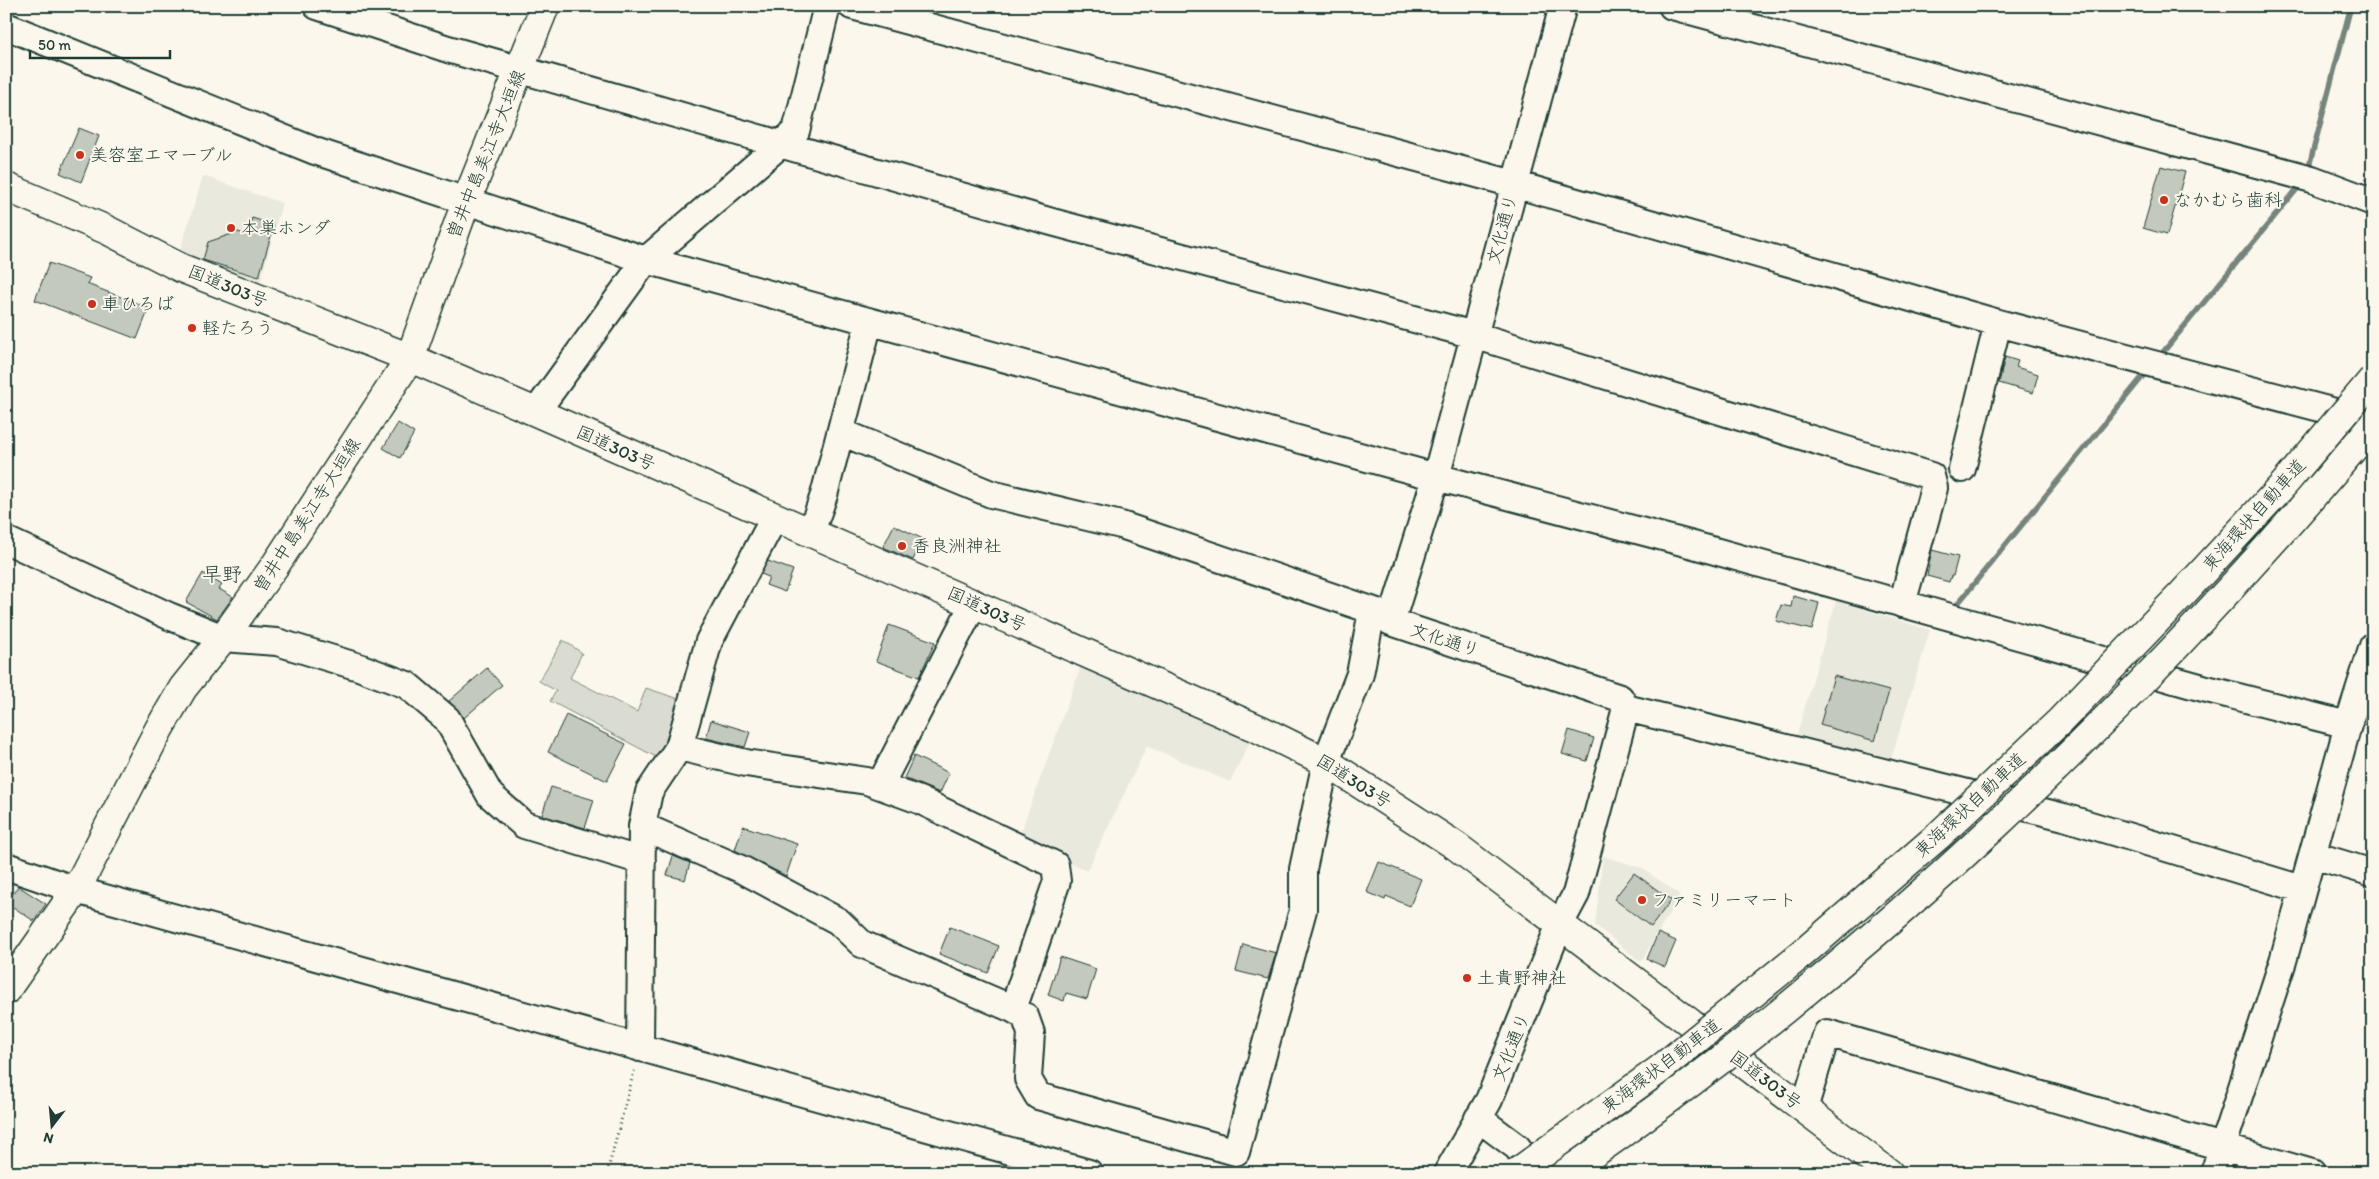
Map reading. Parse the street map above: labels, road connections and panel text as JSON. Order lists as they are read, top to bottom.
{
  "streets": {
    "main road": ["曽井中島美江寺大垣線", "国道303号", "東海環状自動車道"],
    "street": ["文化通り"]
  },
  "crossings": [
    ["曽井中島美江寺大垣線", "国道303号"],
    ["文化通り", "国道303号"]
  ],
  "districts": ["早野"],
  "places": [
    "美容室エマーブル",
    "なかむら歯科",
    "本巣ホンダ",
    "車ひろば",
    "軽たろう",
    "香良洲神社",
    "ファミリーマート",
    "土貴野神社"
  ],
  "scale_bar": "50 m",
  "north": "bottom"
}
